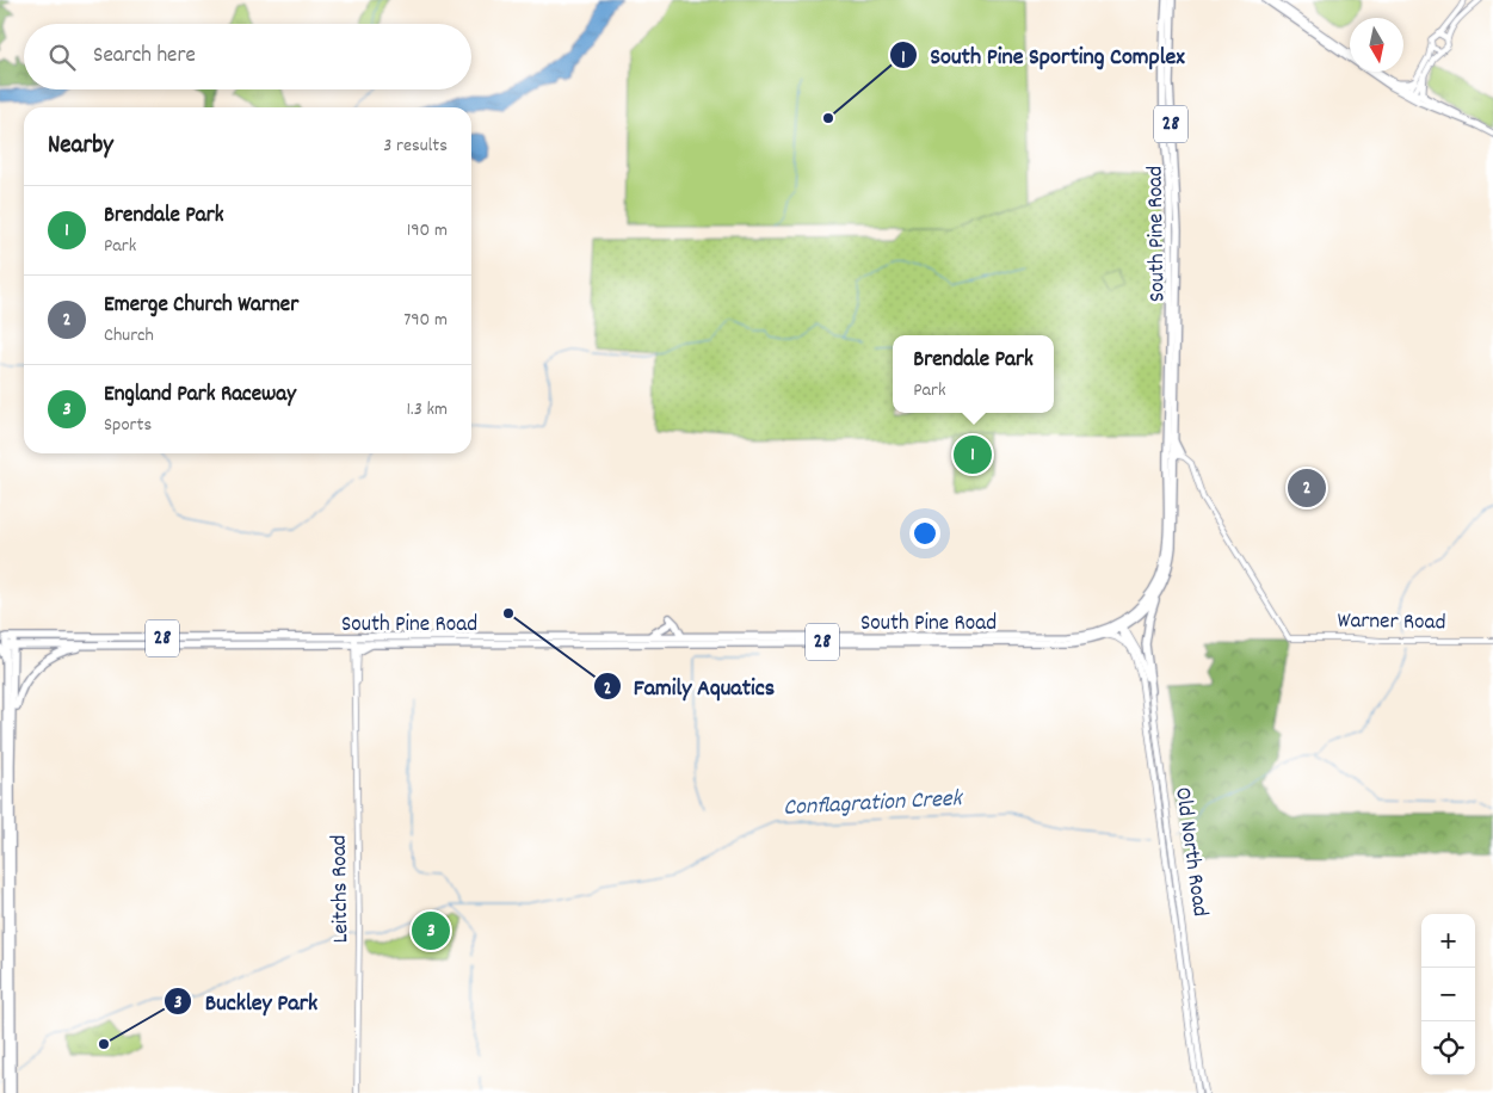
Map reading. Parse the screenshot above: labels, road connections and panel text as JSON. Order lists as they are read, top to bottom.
{
  "streets": {
    "highway": ["28", "South Pine Road"],
    "main road": ["Old North Road"],
    "street": ["Warner Road", "Leitchs Road"]
  },
  "crossings": [
    ["28", "South Pine Road"],
    ["South Pine Road", "Warner Road"],
    ["South Pine Road", "Old North Road"],
    ["South Pine Road", "Leitchs Road"]
  ],
  "water": ["Conflagration Creek"],
  "places": ["South Pine Sporting Complex", "Family Aquatics", "Buckley Park"],
  "north": "bottom",
  "page": {
    "search": "Search here",
    "heading": ["Nearby", "3 results"],
    "list": [
      {
        "mark": "1",
        "name": "Brendale Park",
        "note": "Park",
        "value": "190 m"
      },
      {
        "mark": "2",
        "name": "Emerge Church Warner",
        "note": "Church",
        "value": "790 m"
      },
      {
        "mark": "3",
        "name": "England Park Raceway",
        "note": "Sports",
        "value": "1.3 km"
      }
    ],
    "popup": ["Brendale Park", "Park"],
    "pins": ["1", "2", "3"],
    "map_buttons": ["+", "−"]
  }
}
